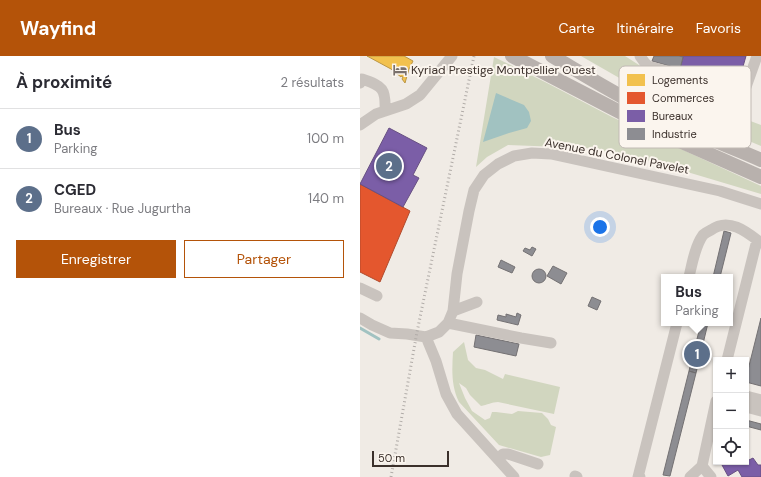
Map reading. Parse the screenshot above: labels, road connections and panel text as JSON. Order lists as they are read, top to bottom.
{
  "streets": {
    "street": ["Avenue du Colonel Pavelet"]
  },
  "places": {
    "hotel": ["Kyriad Prestige Montpellier Ouest"]
  },
  "legend": [
    "Logements",
    "Commerces",
    "Bureaux",
    "Industrie"
  ],
  "scale_bar": "50 m",
  "page": {
    "header": "Wayfind",
    "nav": ["Carte", "Itinéraire", "Favoris"],
    "heading": ["À proximité", "2 résultats"],
    "list": [
      {
        "mark": "1",
        "name": "Bus",
        "note": "Parking",
        "value": "100 m"
      },
      {
        "mark": "2",
        "name": "CGED",
        "note": "Bureaux · Rue Jugurtha",
        "value": "140 m"
      }
    ],
    "pins": ["2", "1"],
    "buttons": ["Enregistrer", "Partager"],
    "popup": ["Bus", "Parking"],
    "map_buttons": ["+", "−"],
    "scale": "50 m"
  }
}
